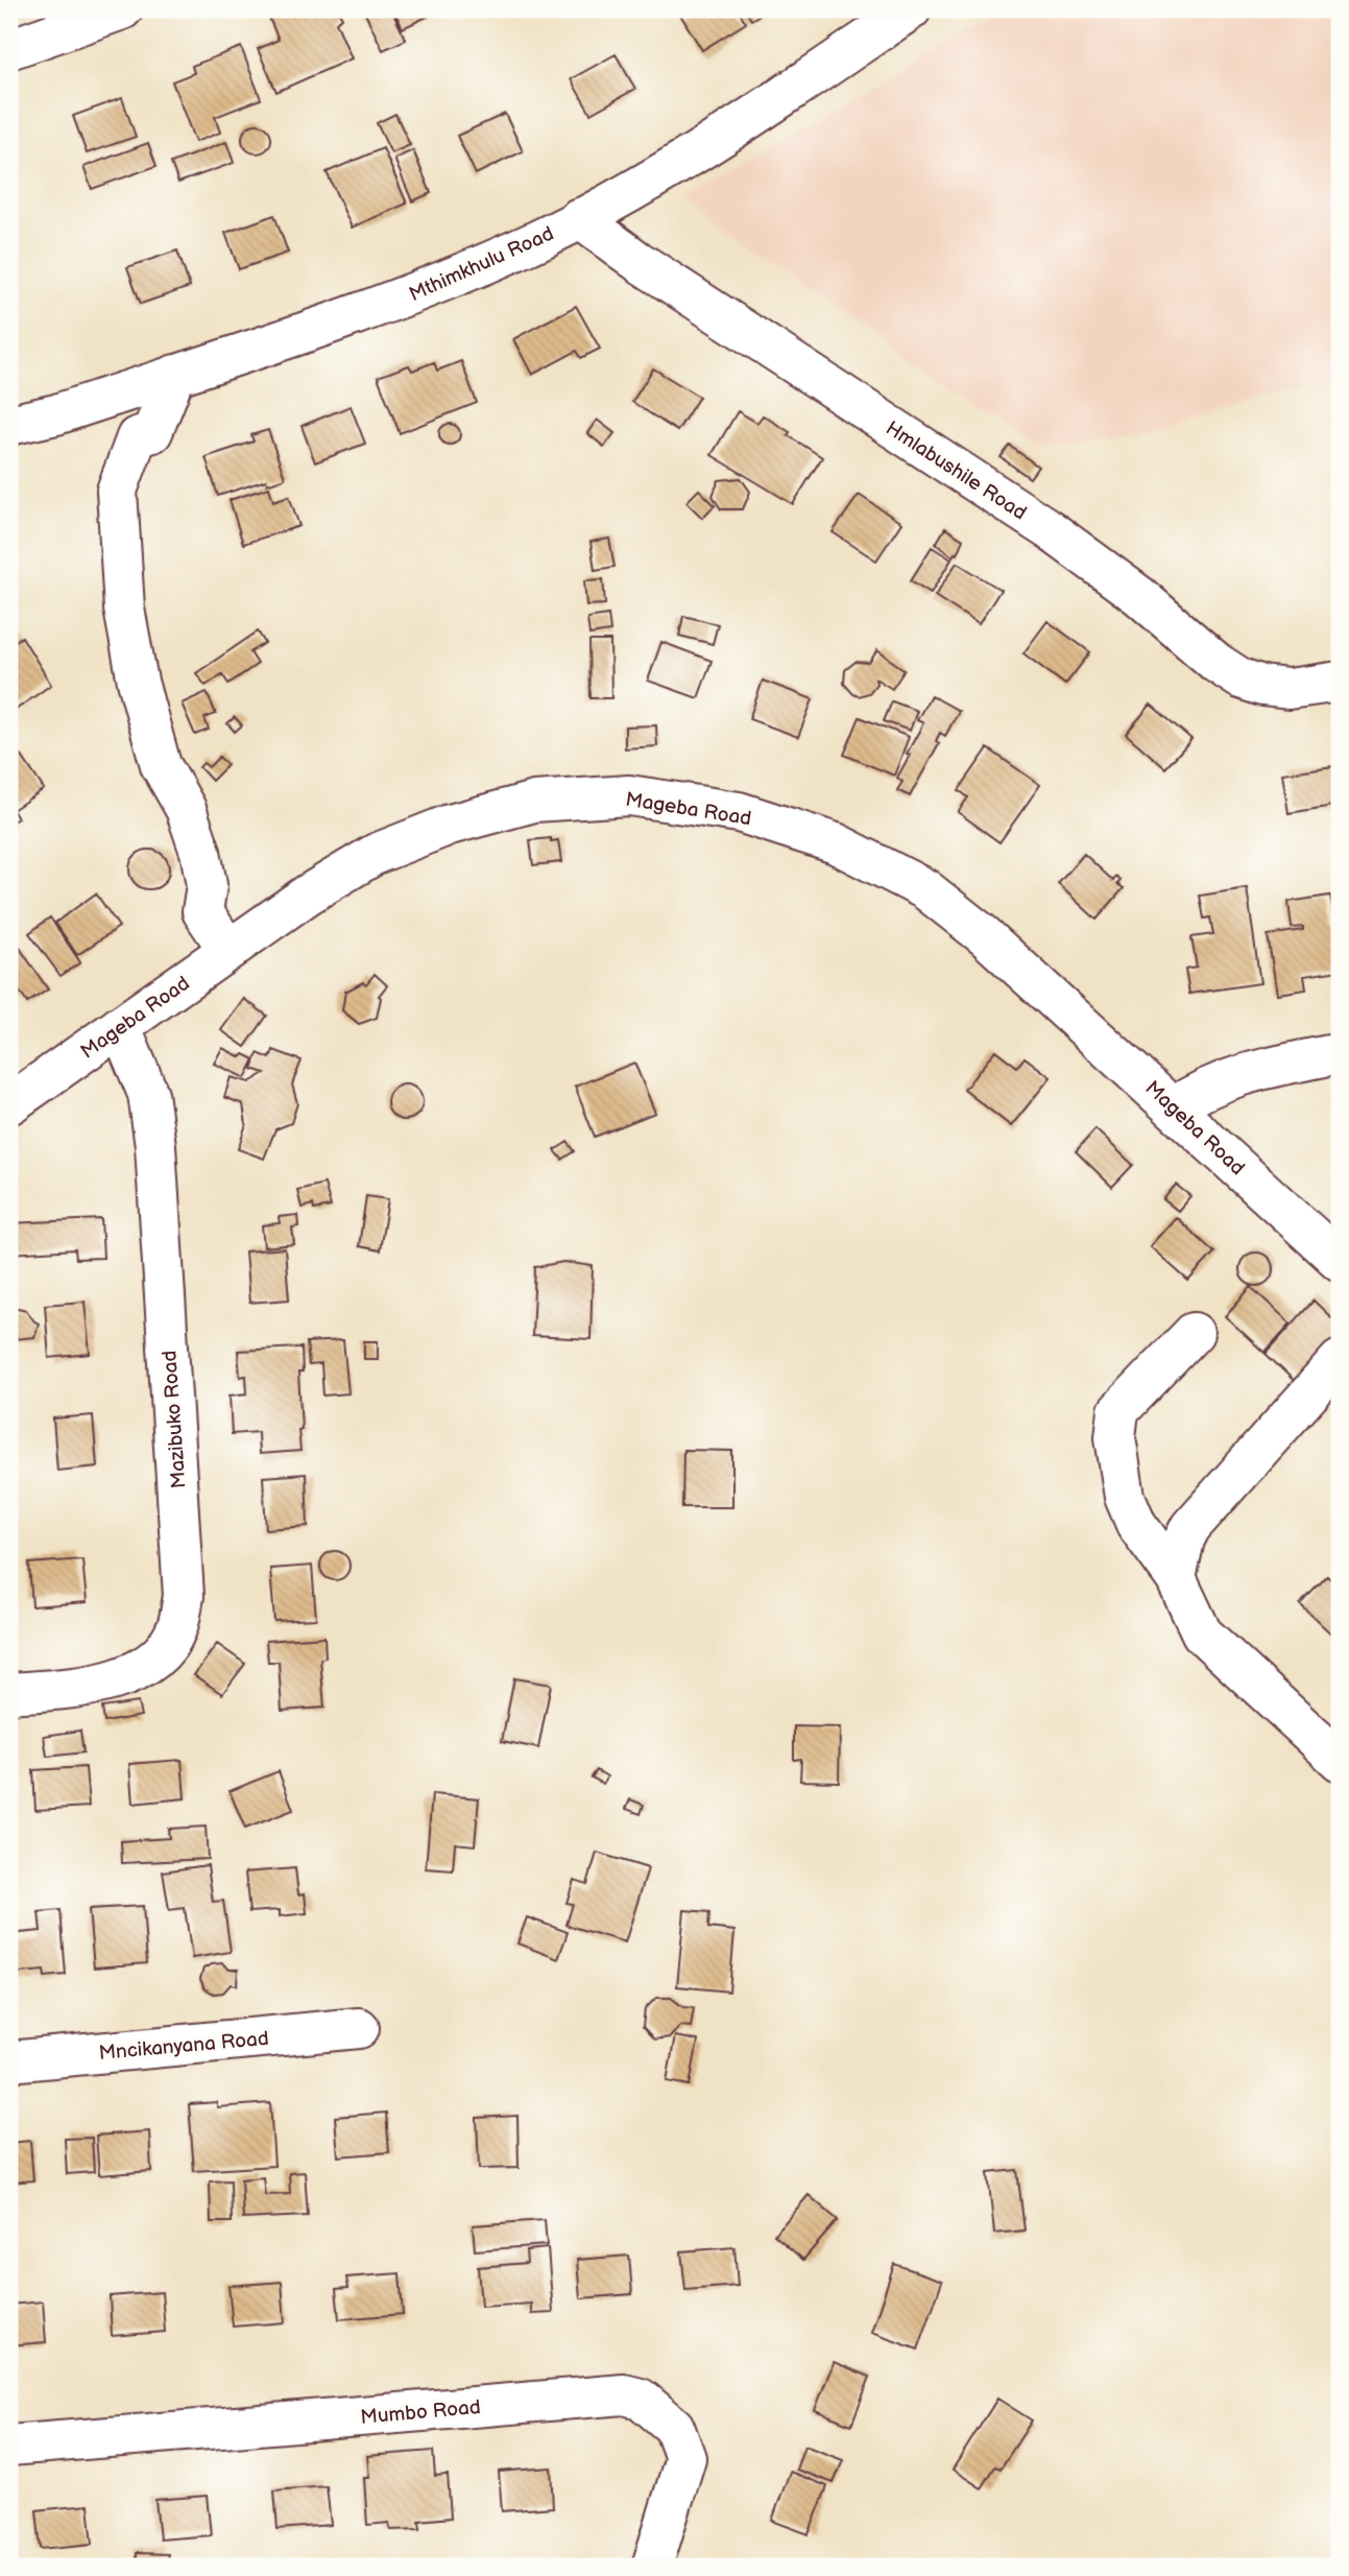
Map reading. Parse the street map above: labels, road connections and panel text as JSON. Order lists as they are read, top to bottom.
{
  "streets": {
    "street": [
      "Mthimkhulu Road",
      "Hmlabushile Road",
      "Mageba Road",
      "Mazibuko Road",
      "Mncikanyana Road",
      "Mumbo Road"
    ]
  },
  "crossings": [
    ["Mthimkhulu Road", "Hmlabushile Road"],
    ["Mageba Road", "Mazibuko Road"]
  ]
}
